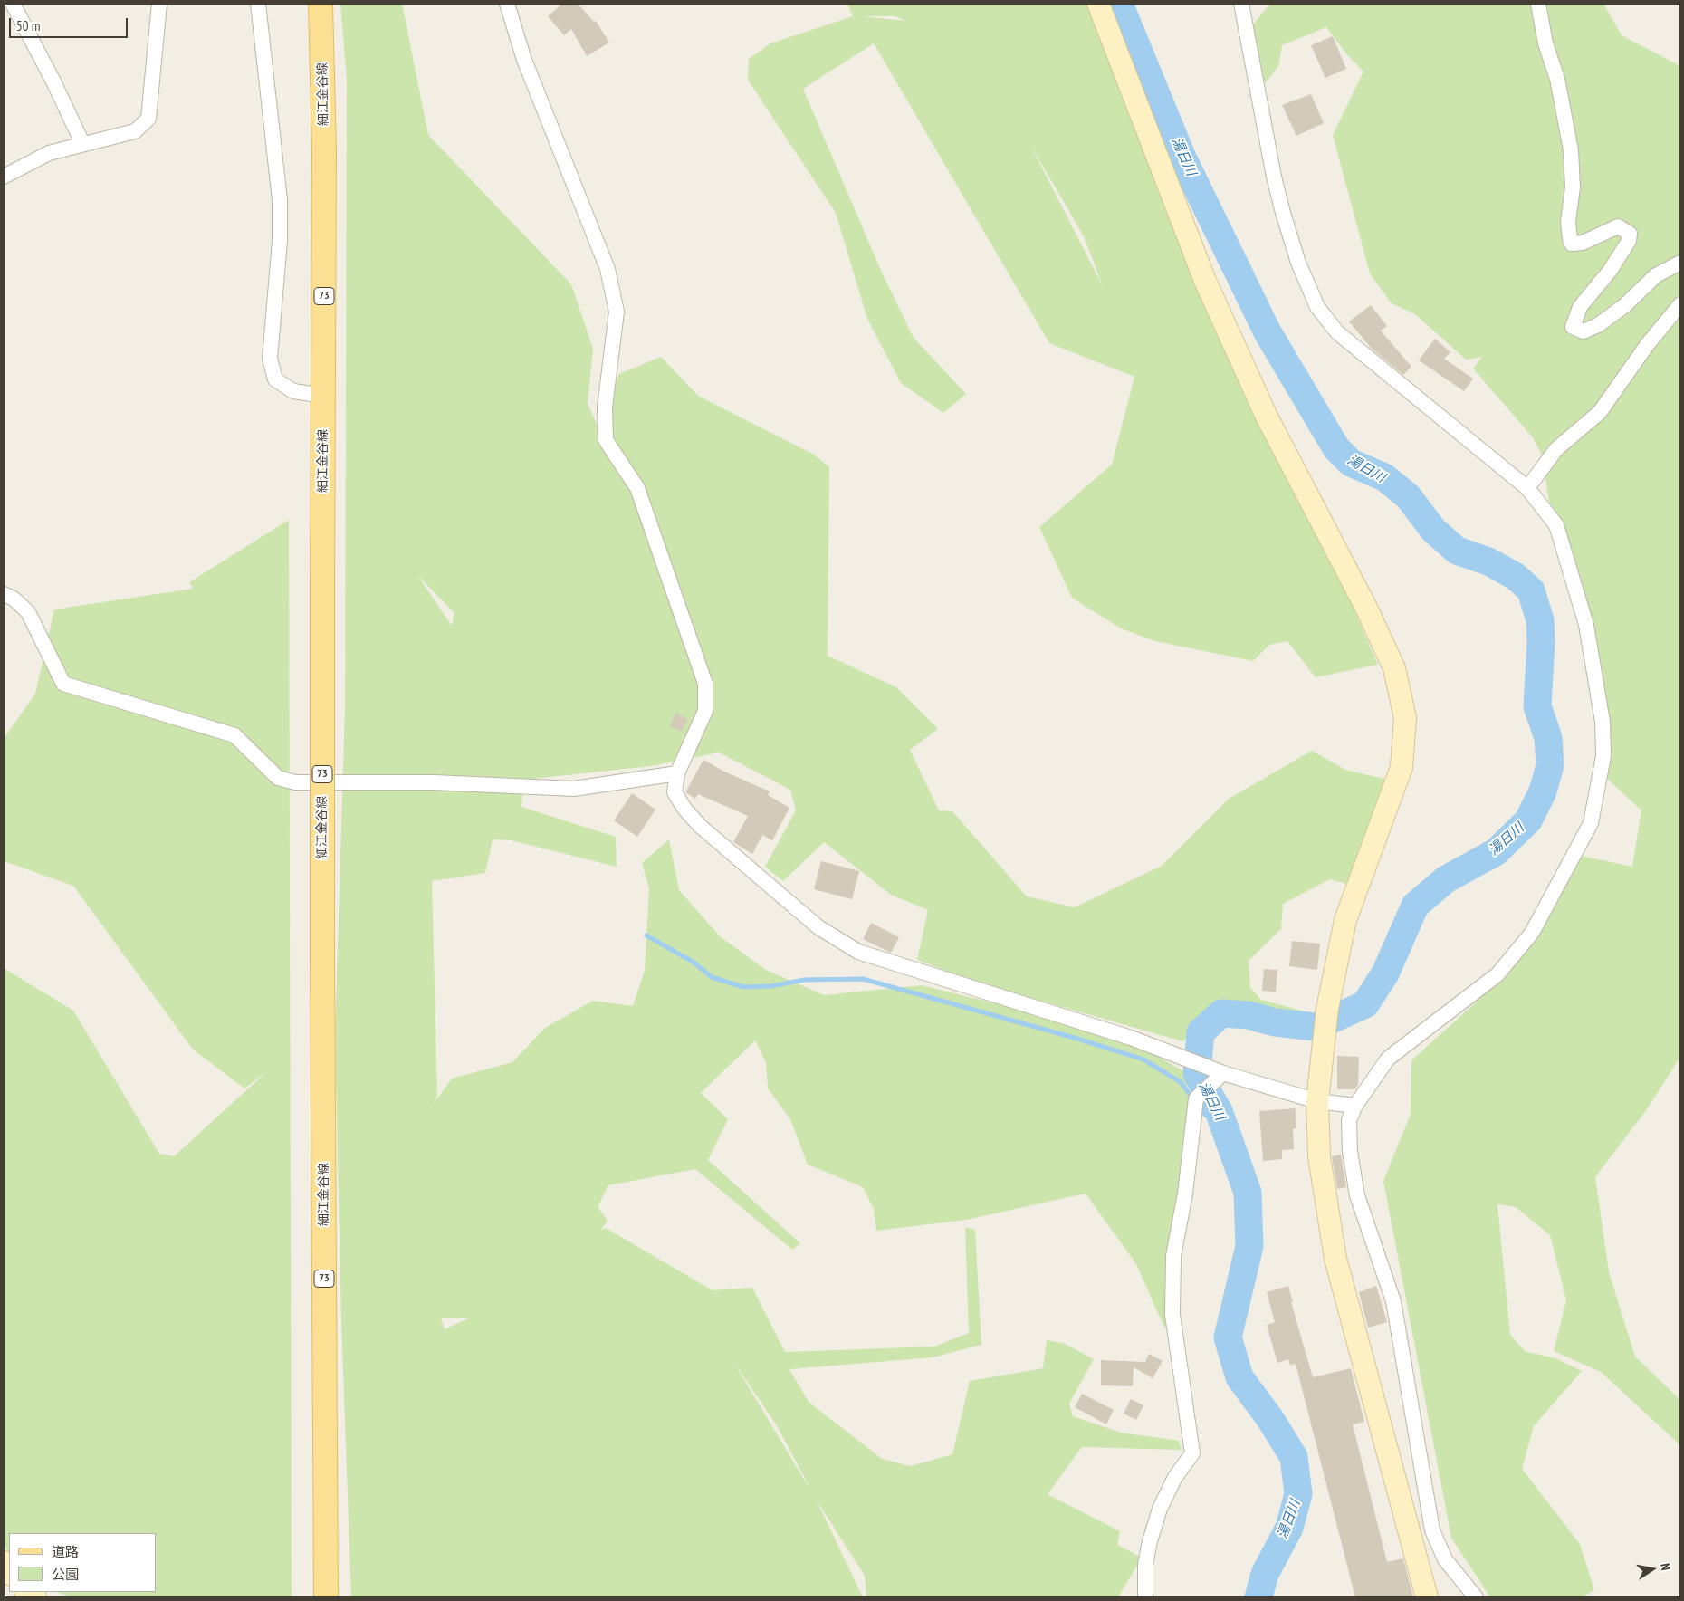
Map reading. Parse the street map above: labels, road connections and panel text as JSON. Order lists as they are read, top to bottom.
{
  "streets": {
    "main road": ["細江金谷線", "73"]
  },
  "water": ["湯日川"],
  "legend": ["道路", "公園"],
  "scale_bar": "50 m",
  "north": "right"
}
